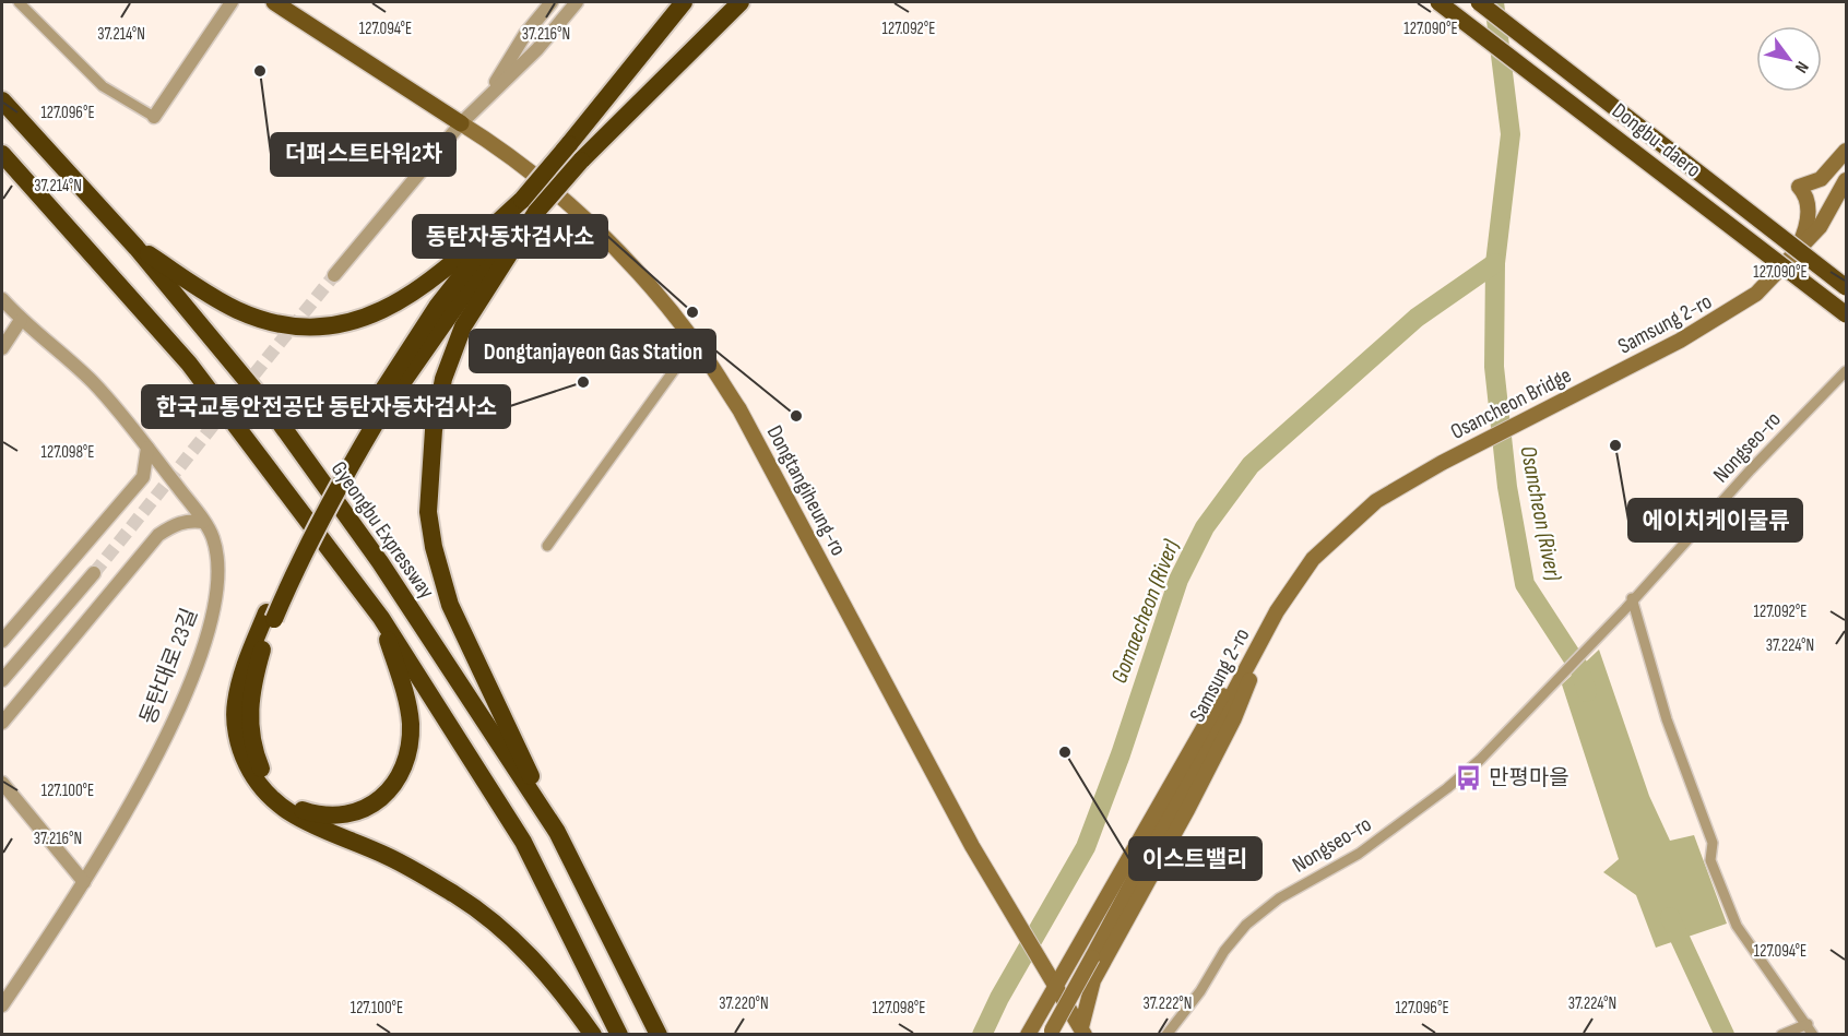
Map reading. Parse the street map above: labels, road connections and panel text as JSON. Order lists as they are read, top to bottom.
{
  "streets": {
    "highway": ["Dongbu-daero", "Gyeongbu Expressway"],
    "main road": ["Samsung 2-ro", "Osancheon Bridge", "Dongtangiheung-ro"],
    "street": ["Nongseo-ro", "동탄대로 23길"]
  },
  "crossings": [
    ["Samsung 2-ro", "Osancheon Bridge"]
  ],
  "water": ["Osancheon (River)", "Gomaecheon (River)"],
  "places": {
    "other": [
      "더퍼스트타워2차",
      "동탄자동차검사소",
      "한국교통안전공단 동탄자동차검사소",
      "Dongtanjayeon Gas Station",
      "에이치케이물류",
      "이스트밸리"
    ],
    "bus stop": ["만평마을"]
  },
  "north": "bottom right",
  "coordinates": [
    "127.092°E",
    "127.094°E",
    "127.090°E",
    "37.214°N",
    "37.216°N",
    "127.096°E",
    "127.098°E",
    "37.224°N",
    "127.100°E",
    "37.220°N",
    "37.222°N"
  ]
}
